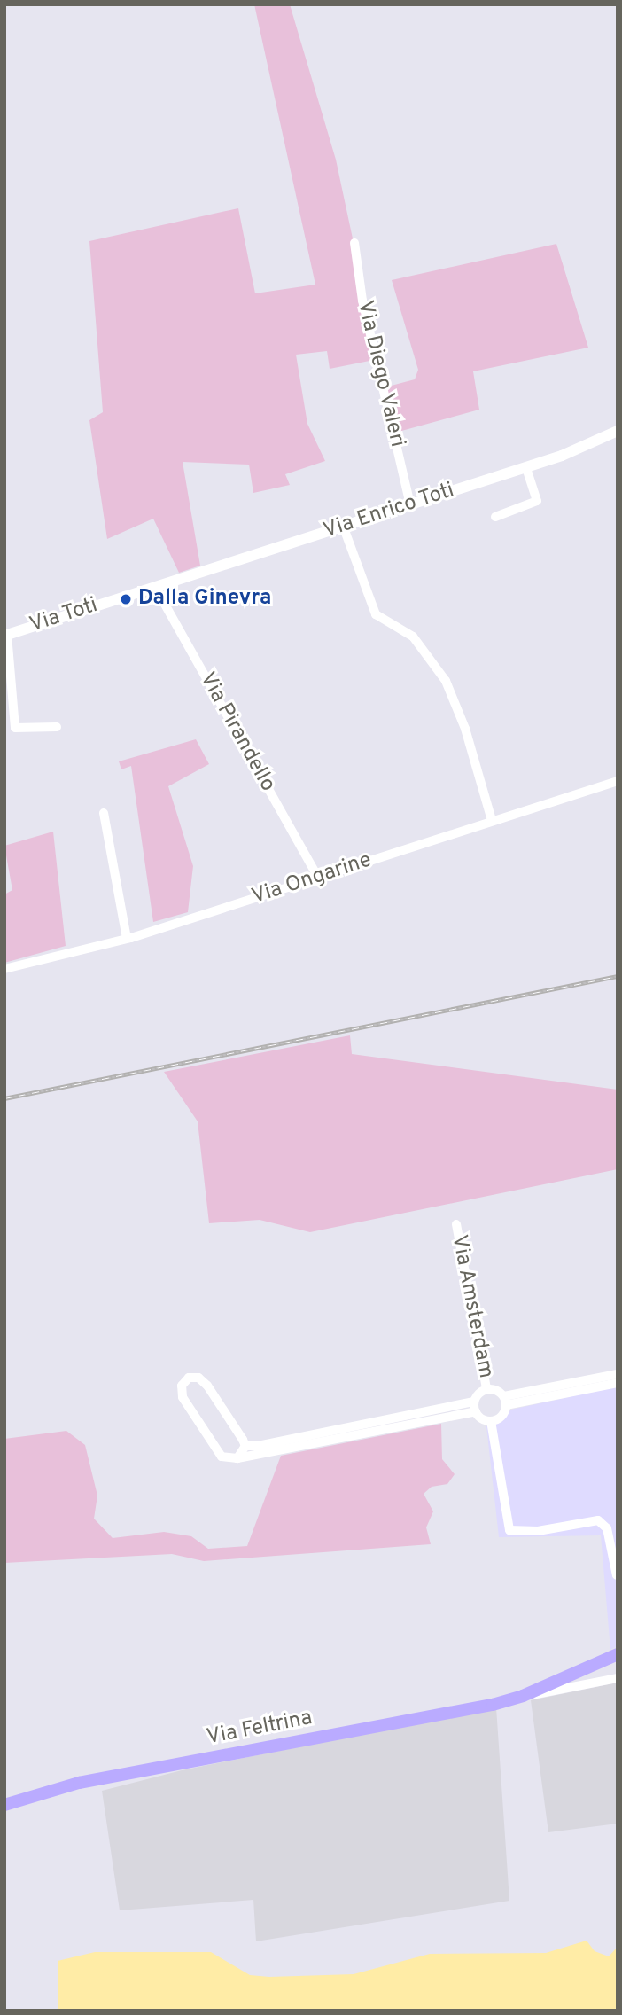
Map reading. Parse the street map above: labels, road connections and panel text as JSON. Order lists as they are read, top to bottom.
{
  "streets": {
    "main road": ["Via Enrico Toti", "Via Toti", "Via Feltrina"],
    "street": [
      "Via Diego Valeri",
      "Via Pirandello",
      "Via Ongarine",
      "Via Amsterdam"
    ]
  },
  "crossings": [
    ["Via Diego Valeri", "Via Enrico Toti"],
    ["Via Enrico Toti", "Via Toti"],
    ["Via Enrico Toti", "Via Pirandello"],
    ["Via Toti", "Via Pirandello"],
    ["Via Pirandello", "Via Ongarine"]
  ],
  "places": ["Dalla Ginevra"]
}
